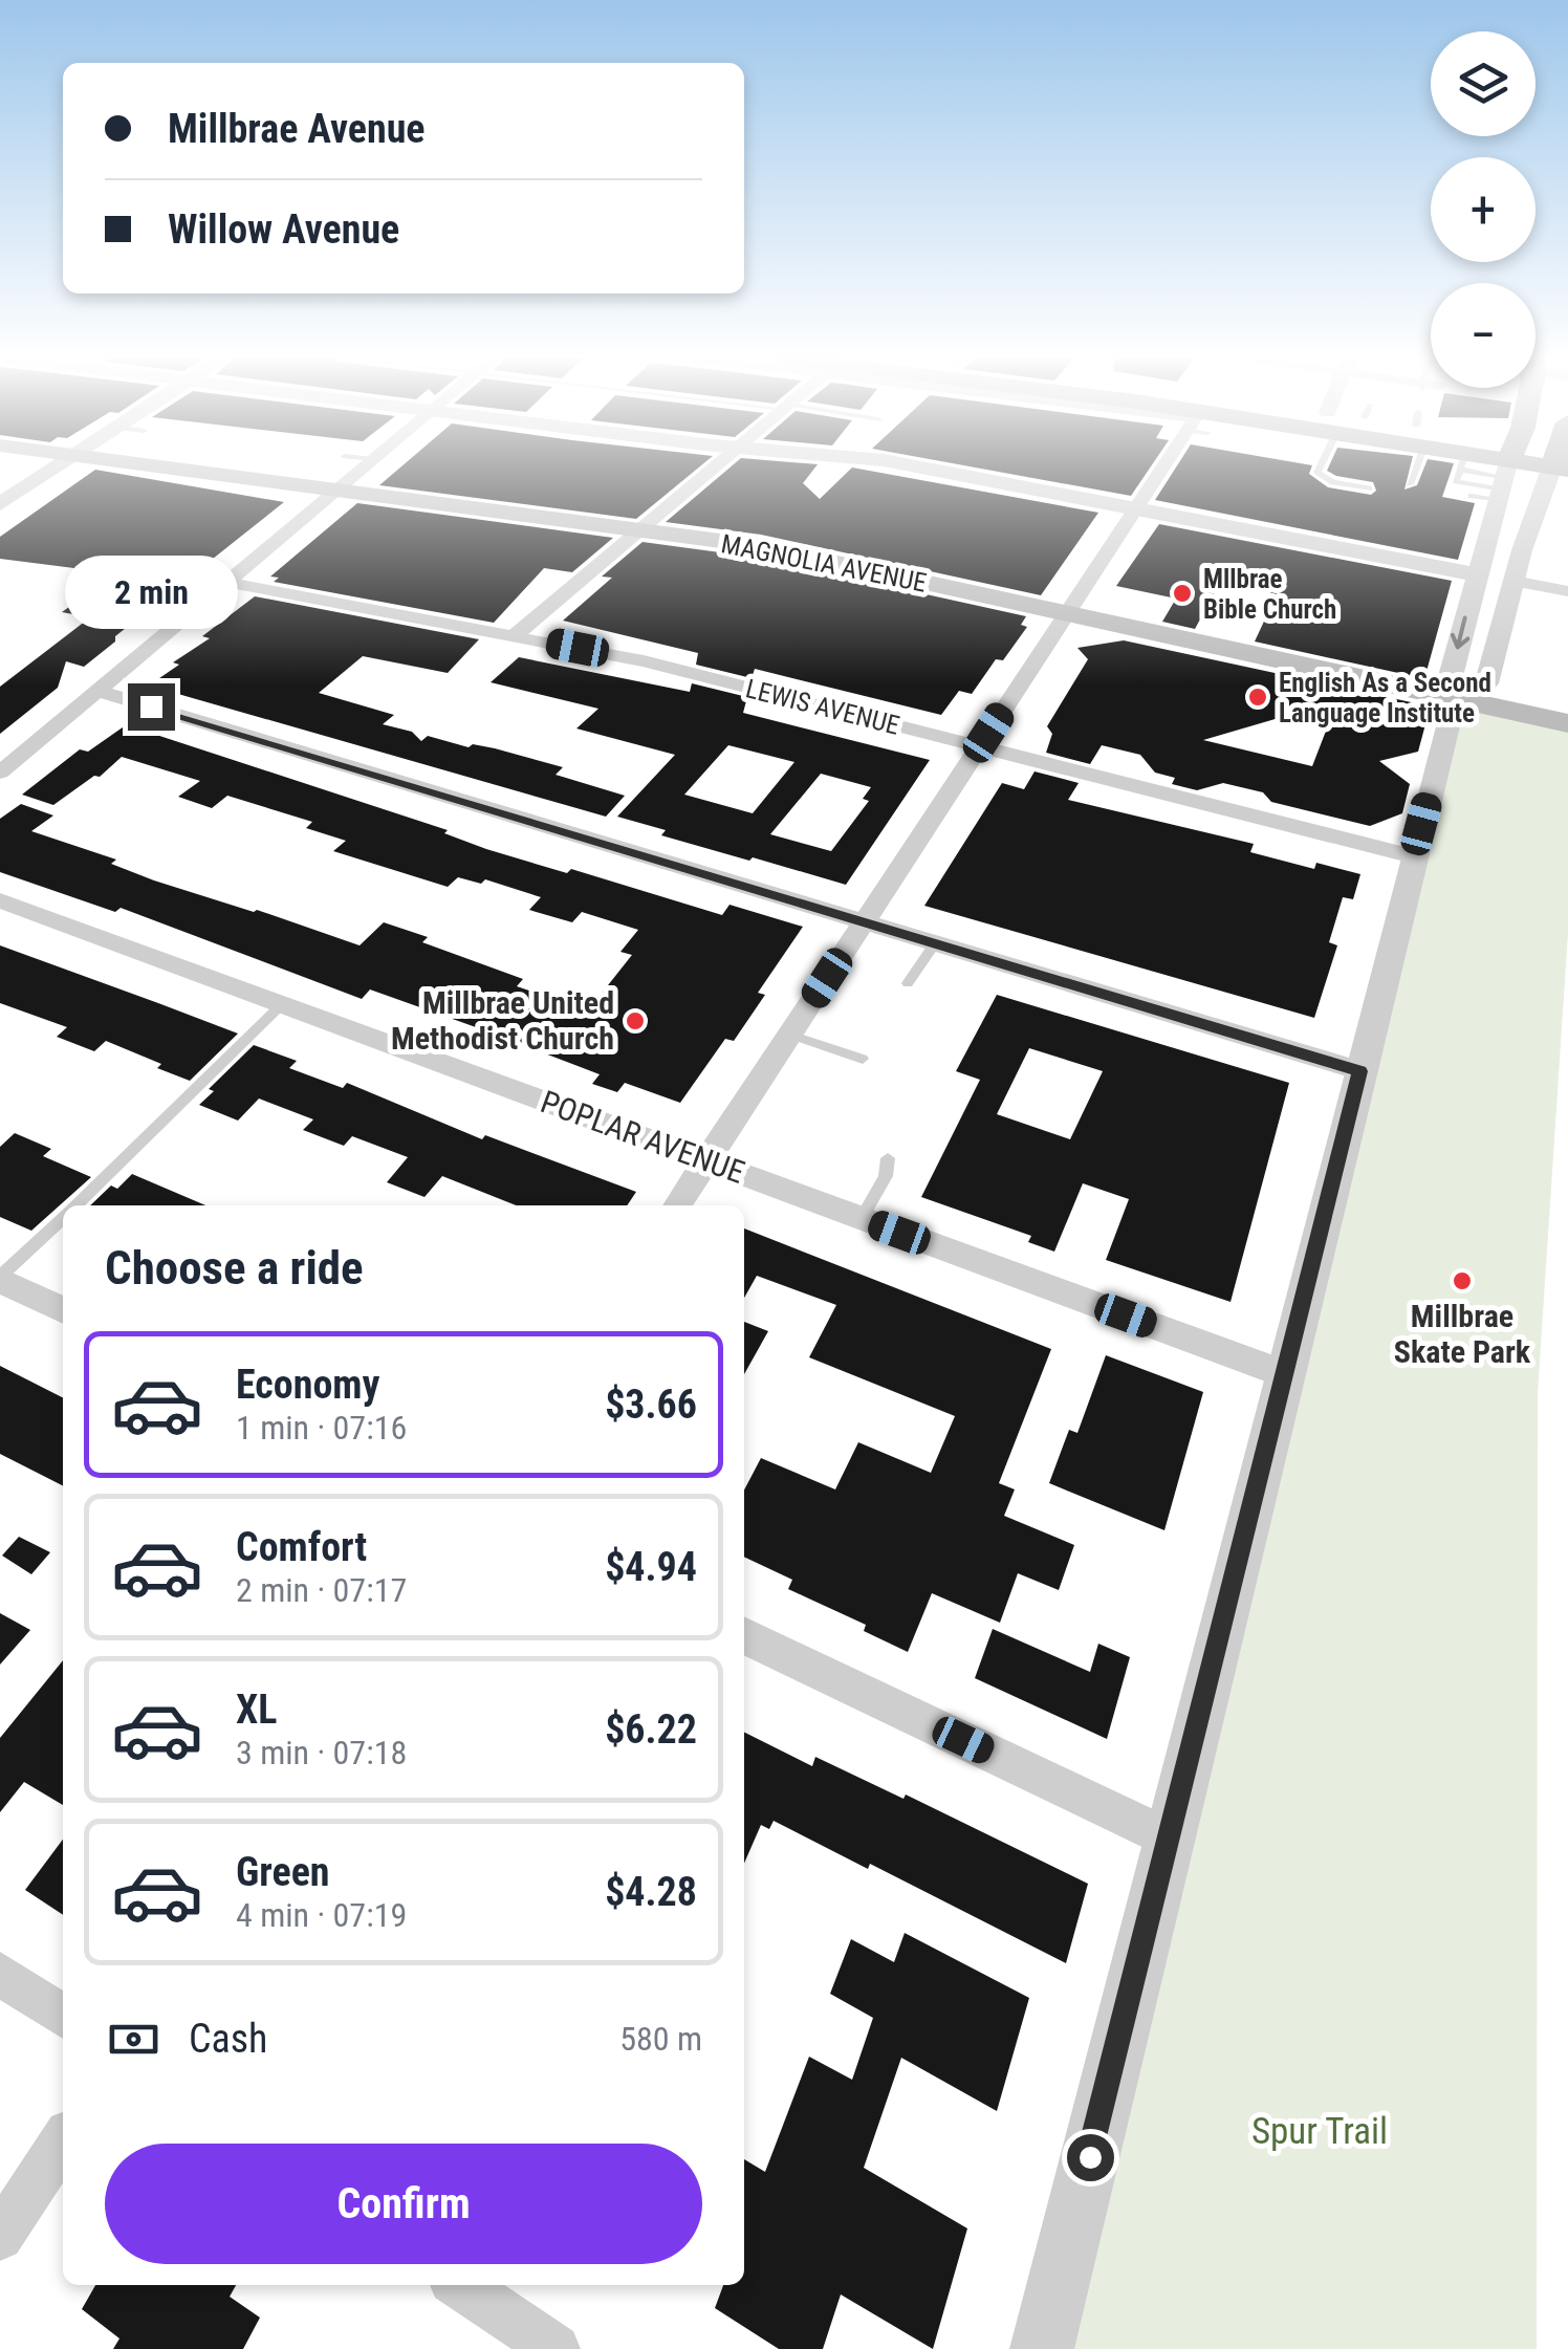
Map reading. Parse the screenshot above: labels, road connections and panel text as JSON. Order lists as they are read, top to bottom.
{
  "streets": {
    "main road": ["MAGNOLIA AVENUE"],
    "street": ["LEWIS AVENUE", "POPLAR AVENUE"]
  },
  "parks": ["Spur Trail"],
  "places": [
    "Mllbrae Bible Church",
    "English As a Second Language Institute",
    "Millbrae United Methodist Church",
    "Millbrae Skate Park"
  ],
  "page": {
    "map_buttons": ["+", "−"],
    "banner": ["Millbrae Avenue", "Willow Avenue"],
    "bubble": "2 min",
    "heading": "Choose a ride",
    "list": [
      {
        "name": "Economy",
        "note": "1 min · 07:16",
        "value": "$3.66"
      },
      {
        "name": "Comfort",
        "note": "2 min · 07:17",
        "value": "$4.94"
      },
      {
        "name": "XL",
        "note": "3 min · 07:18",
        "value": "$6.22"
      },
      {
        "name": "Green",
        "note": "4 min · 07:19",
        "value": "$4.28"
      }
    ],
    "pay": ["Cash", "580 m"],
    "buttons": "Confirm"
  }
}
